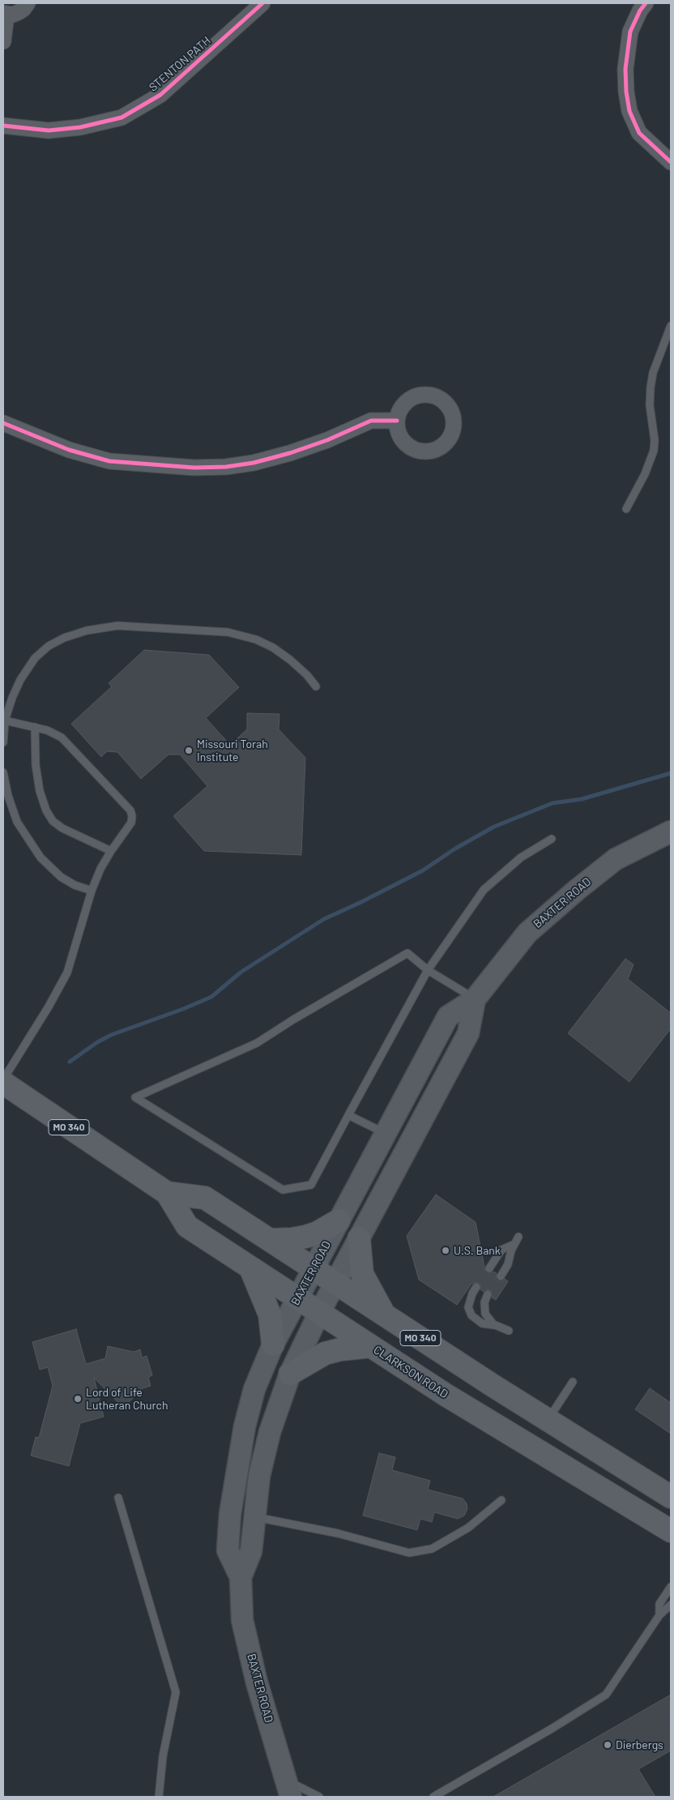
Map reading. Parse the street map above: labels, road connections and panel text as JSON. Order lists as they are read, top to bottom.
{
  "streets": {
    "main road": ["BAXTER ROAD", "MO 340", "CLARKSON ROAD"],
    "street": ["STENTON PATH"]
  },
  "crossings": [
    ["BAXTER ROAD", "CLARKSON ROAD"]
  ],
  "places": [
    "Missouri Torah Institute",
    "U.S. Bank",
    "Lord of Life Lutheran Church",
    "Dierbergs"
  ]
}
